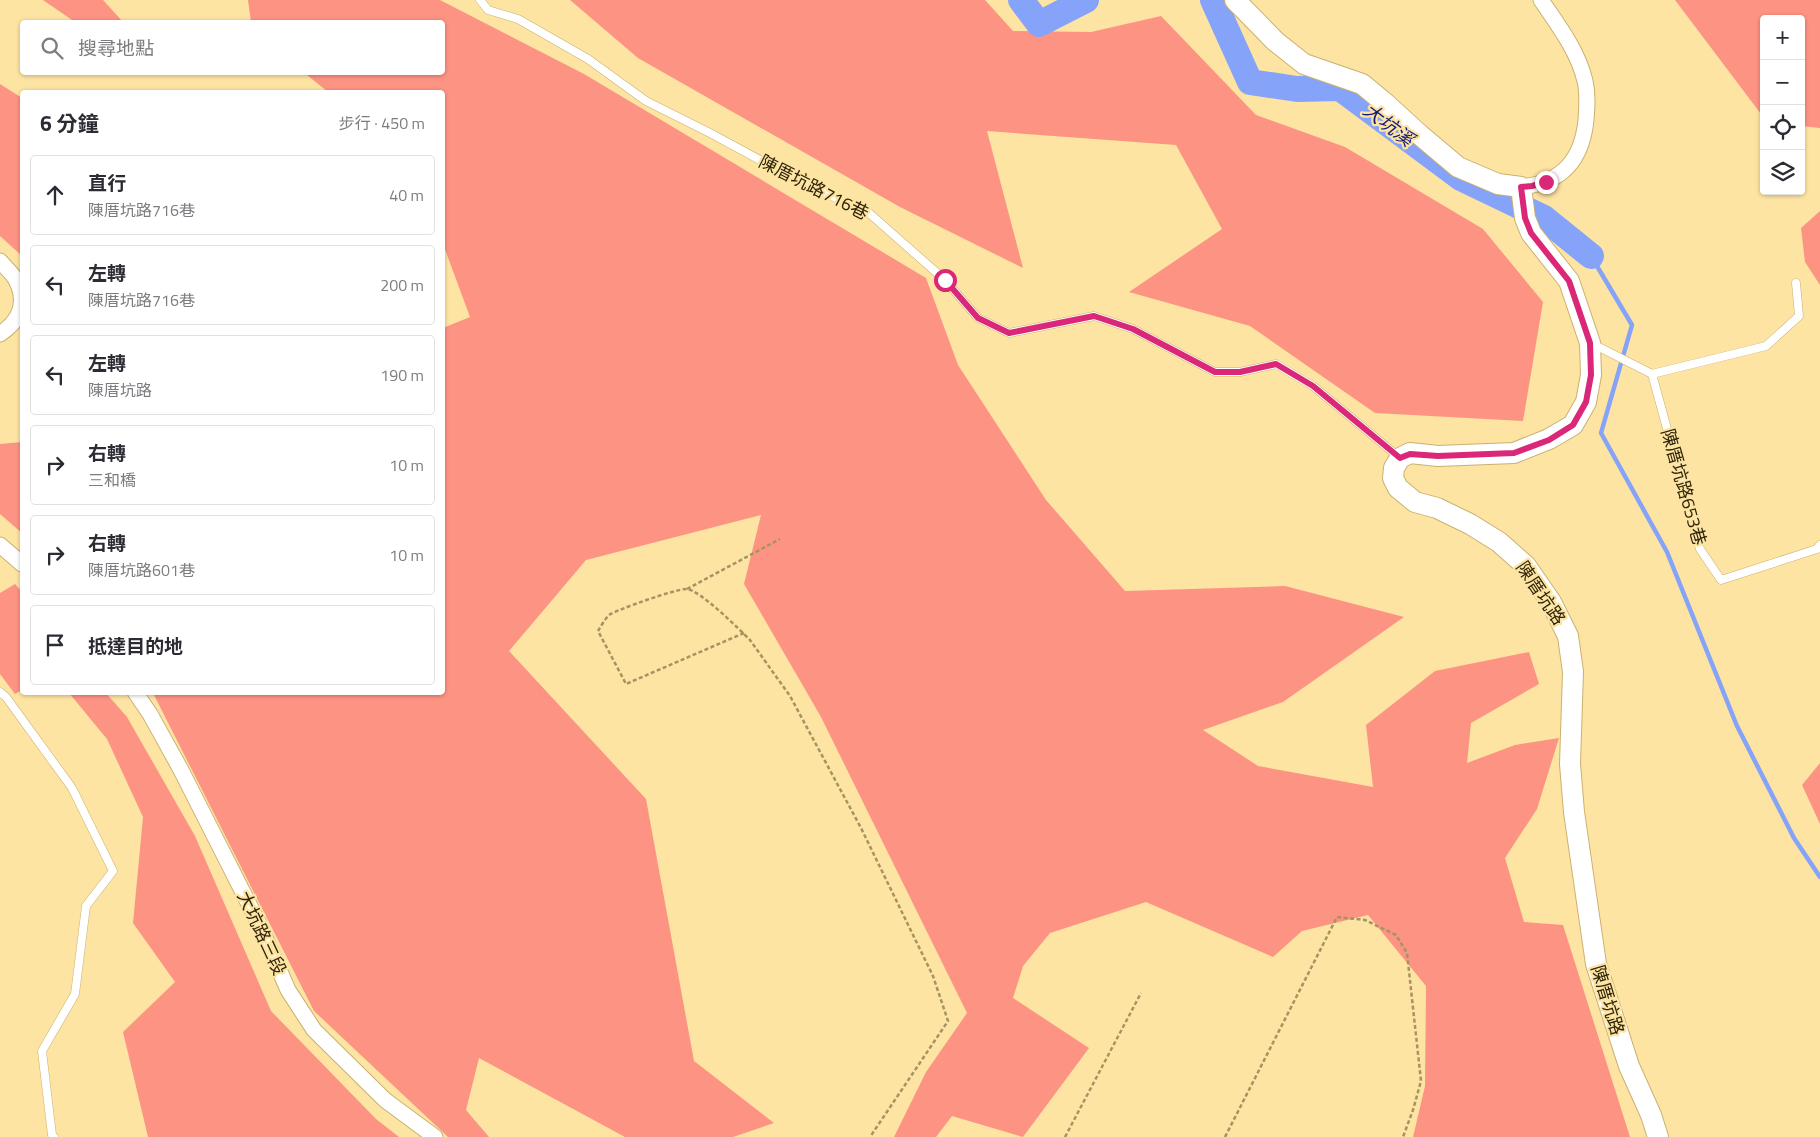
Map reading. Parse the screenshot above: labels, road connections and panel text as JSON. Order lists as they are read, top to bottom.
{
  "streets": {
    "street": ["陳厝坑路", "大坑路三段"],
    "lane": ["陳厝坑路716巷", "陳厝坑路653巷"]
  },
  "crossings": [
    ["陳厝坑路716巷", "陳厝坑路"]
  ],
  "water": ["大坑溪"],
  "page": {
    "map_buttons": ["+", "−"],
    "search": "搜尋地點",
    "heading": ["6 分鐘", "步行 · 450 m"],
    "list": [
      ["直行", "陳厝坑路716巷", "40 m"],
      ["左轉", "陳厝坑路716巷", "200 m"],
      ["左轉", "陳厝坑路", "190 m"],
      ["右轉", "三和橋", "10 m"],
      ["右轉", "陳厝坑路601巷", "10 m"],
      "抵達目的地"
    ]
  }
}
